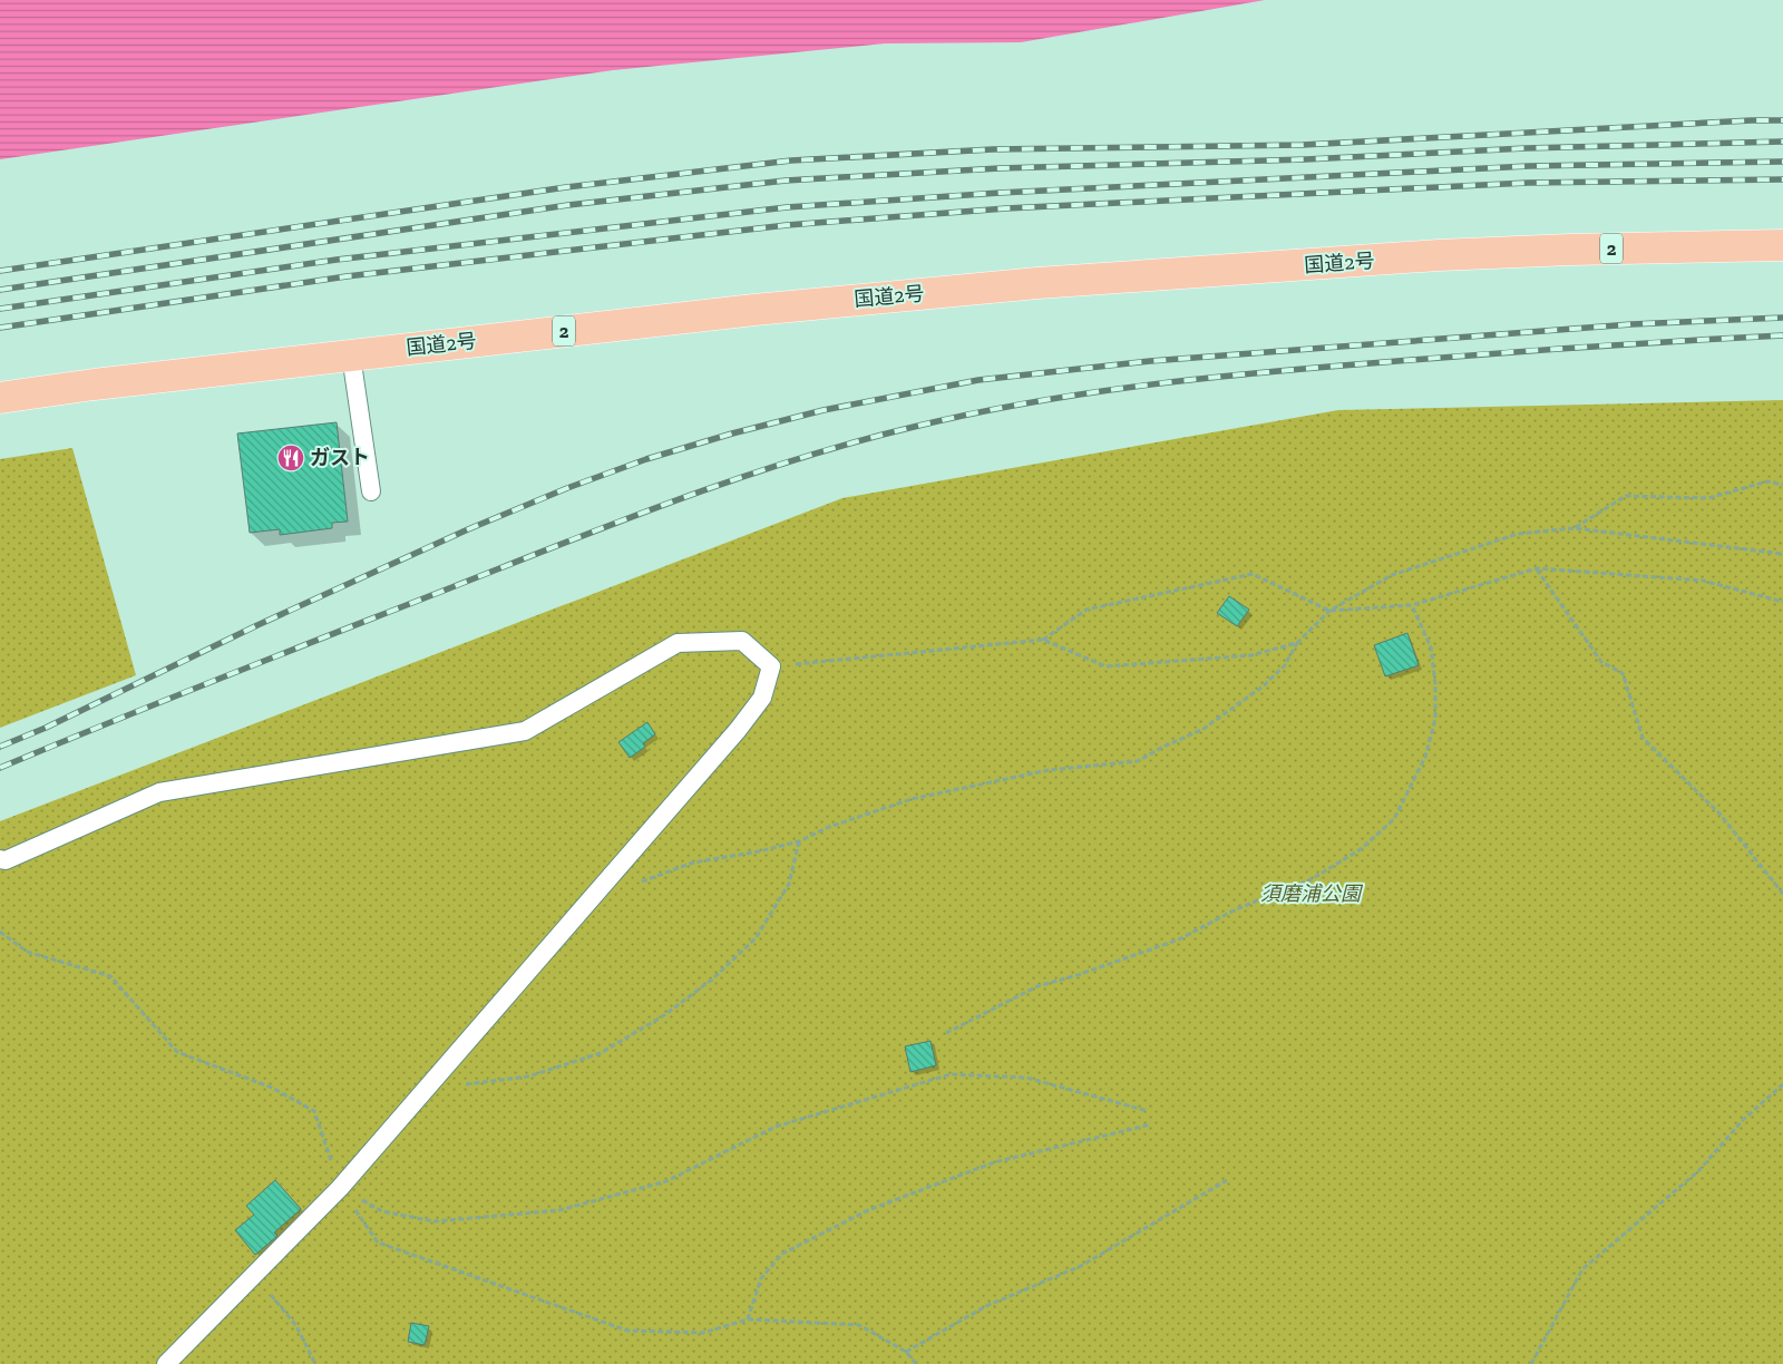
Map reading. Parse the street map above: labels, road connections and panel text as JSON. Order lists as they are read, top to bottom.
{
  "streets": {
    "highway": ["2", "国道2号"]
  },
  "parks": ["須磨浦公園"],
  "places": {
    "restaurant": ["ガスト"]
  }
}
